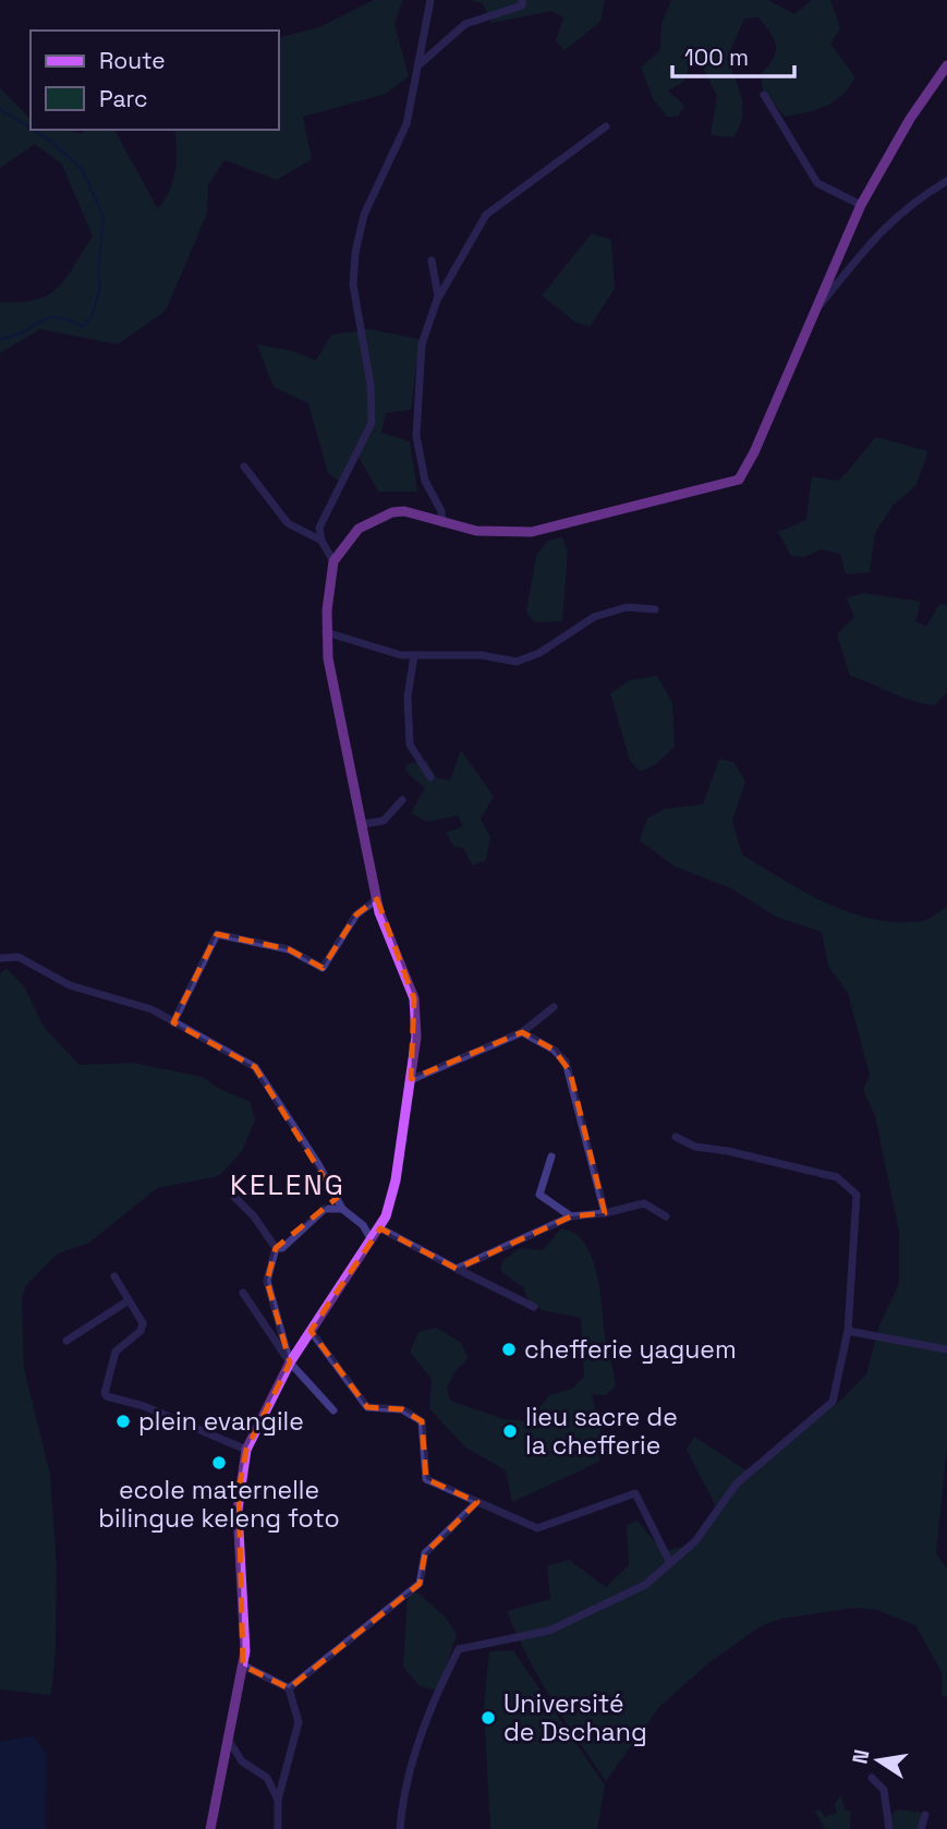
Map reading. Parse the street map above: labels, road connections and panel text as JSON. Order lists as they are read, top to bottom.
{
  "districts": ["KELENG"],
  "places": [
    "chefferie yaguem",
    "plein evangile",
    "lieu sacre de la chefferie",
    "ecole maternelle bilingue keleng foto",
    "Université de Dschang"
  ],
  "legend": ["Route", "Parc"],
  "scale_bar": "100 m",
  "north": "left"
}
